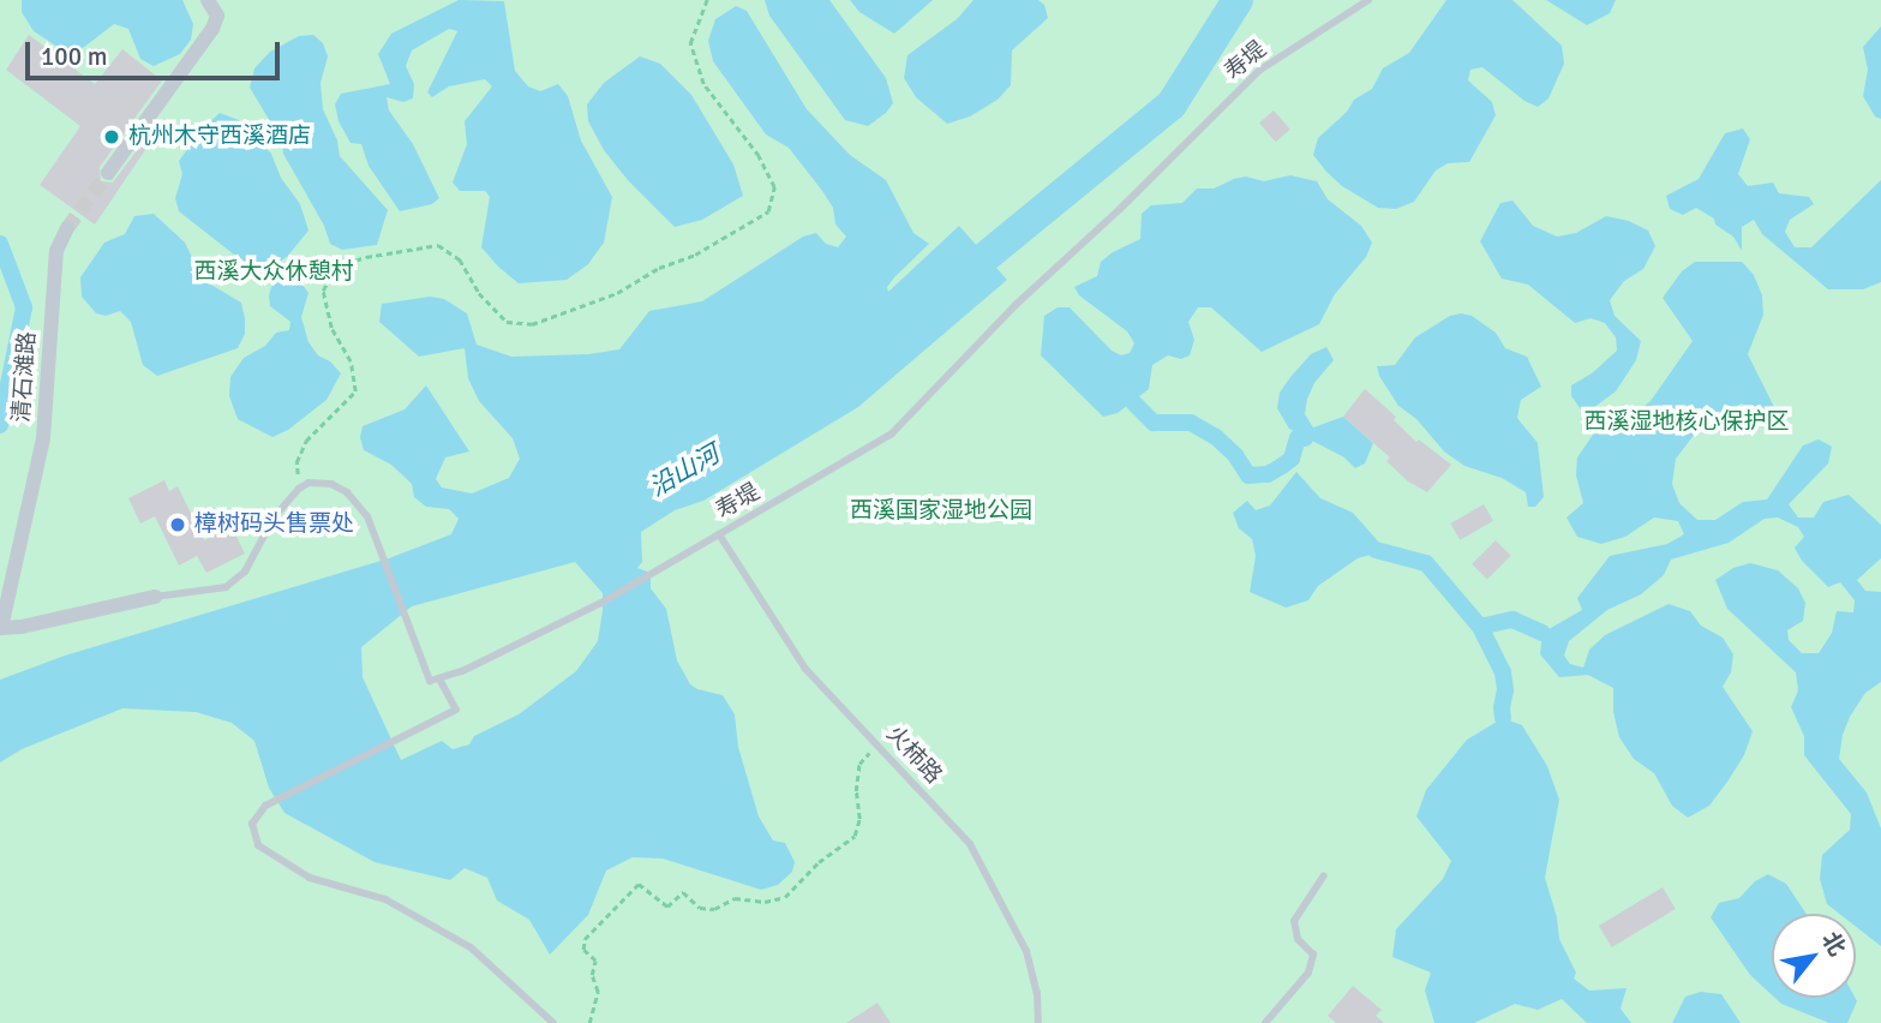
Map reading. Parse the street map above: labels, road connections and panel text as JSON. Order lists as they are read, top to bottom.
{
  "streets": {
    "street": ["清石滩路"],
    "lane": ["寿堤", "火柿路"]
  },
  "crossings": [
    ["寿堤", "火柿路"]
  ],
  "water": ["沿山河"],
  "parks": ["西溪大众休憩村", "西溪湿地核心保护区", "西溪国家湿地公园"],
  "places": ["杭州木守西溪酒店", "樟树码头售票处"],
  "scale_bar": "100 m",
  "north": "top right"
}
